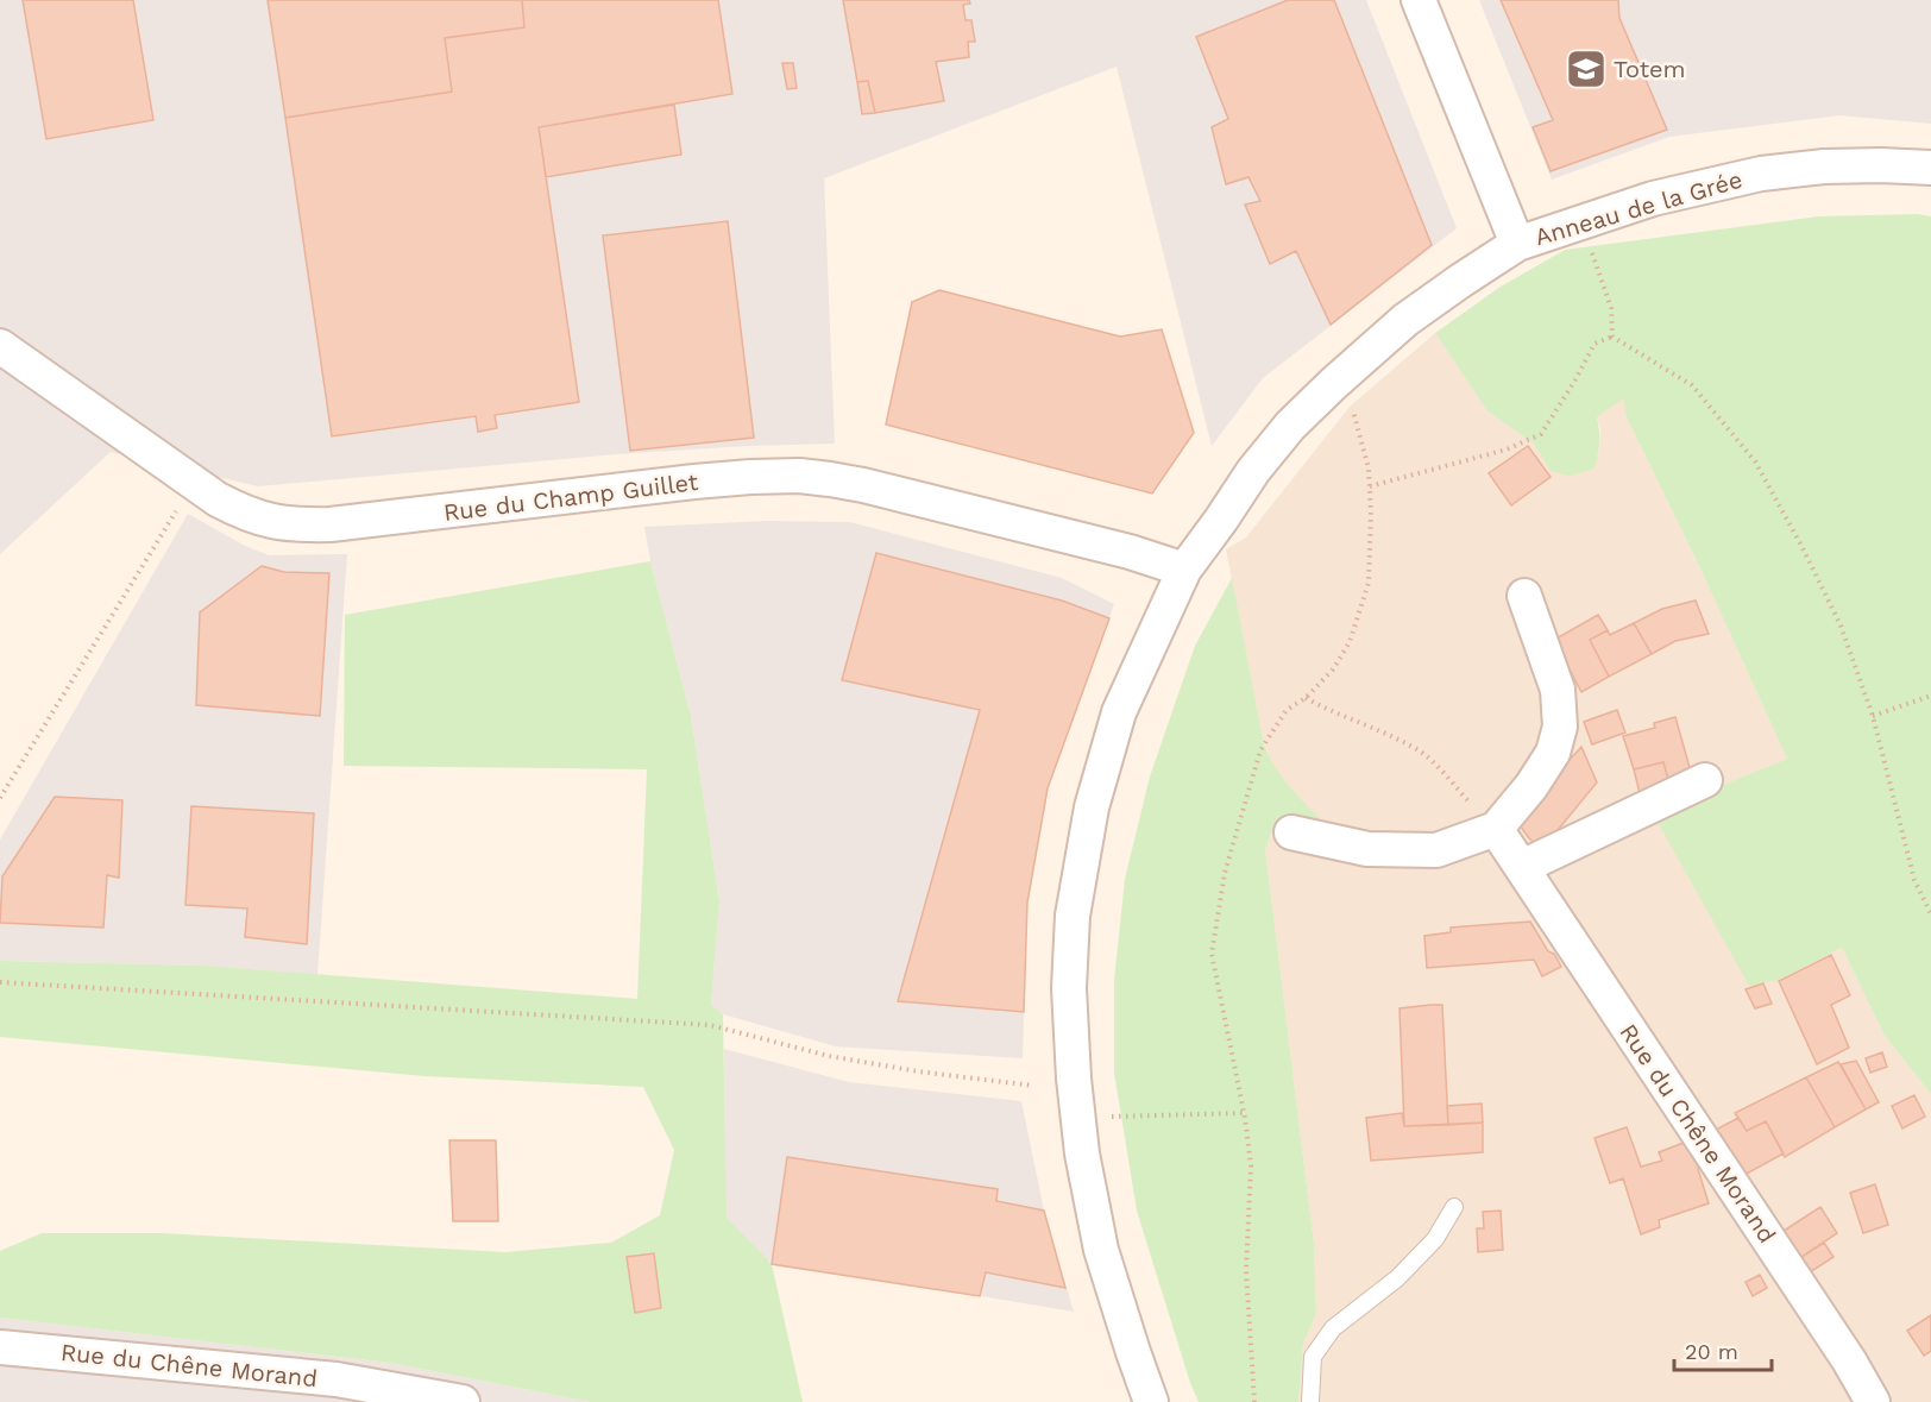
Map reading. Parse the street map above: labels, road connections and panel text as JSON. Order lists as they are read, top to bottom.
{
  "streets": {
    "street": ["Anneau de la Grée", "Rue du Champ Guillet", "Rue du Chêne Morand"]
  },
  "crossings": [
    ["Anneau de la Grée", "Rue du Champ Guillet"]
  ],
  "places": {
    "school or university": ["Totem"]
  },
  "scale_bar": "20 m"
}
